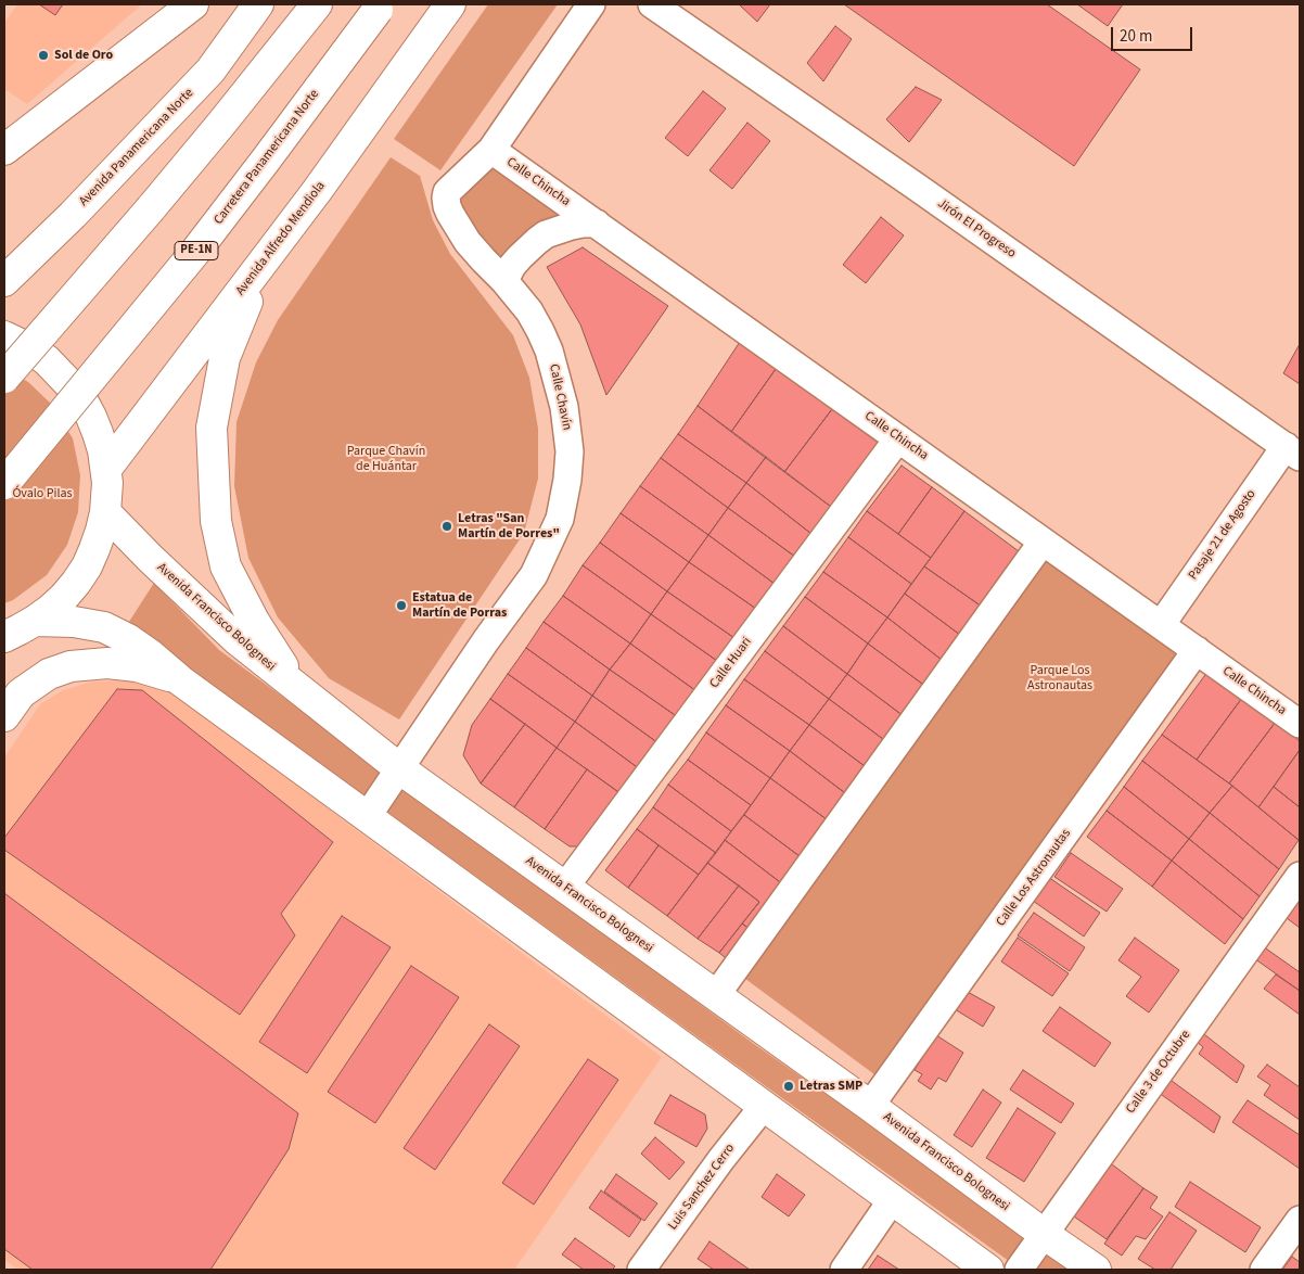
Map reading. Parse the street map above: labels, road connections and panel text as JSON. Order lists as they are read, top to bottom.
{
  "streets": {
    "main road": [
      "Avenida Panamericana Norte",
      "Carretera Panamericana Norte",
      "Avenida Alfredo Mendiola",
      "PE-1N",
      "Avenida Francisco Bolognesi"
    ],
    "street": [
      "Calle Chincha",
      "Jirón El Progreso",
      "Calle Chavín",
      "Pasaje 21 de Agosto",
      "Calle Huari",
      "Calle Los Astronautas",
      "Calle 3 de Octubre",
      "Luis Sanchez Cerro"
    ]
  },
  "crossings": [
    ["Calle Chincha", "Calle Chavín"],
    ["Calle Chincha", "Pasaje 21 de Agosto"],
    ["Calle Chincha", "Calle Huari"],
    ["Calle Chincha", "Calle Los Astronautas"],
    ["Jirón El Progreso", "Pasaje 21 de Agosto"],
    ["Calle Chavín", "Avenida Francisco Bolognesi"],
    ["Avenida Francisco Bolognesi", "Calle Huari"],
    ["Avenida Francisco Bolognesi", "Calle Los Astronautas"],
    ["Avenida Francisco Bolognesi", "Calle 3 de Octubre"]
  ],
  "parks": ["Parque Chavín de Huántar", "Óvalo Pilas", "Parque Los Astronautas"],
  "places": [
    "Sol de Oro",
    "Letras \"San Martín de Porres\"",
    "Estatua de Martín de Porras",
    "Letras SMP"
  ],
  "scale_bar": "20 m"
}
